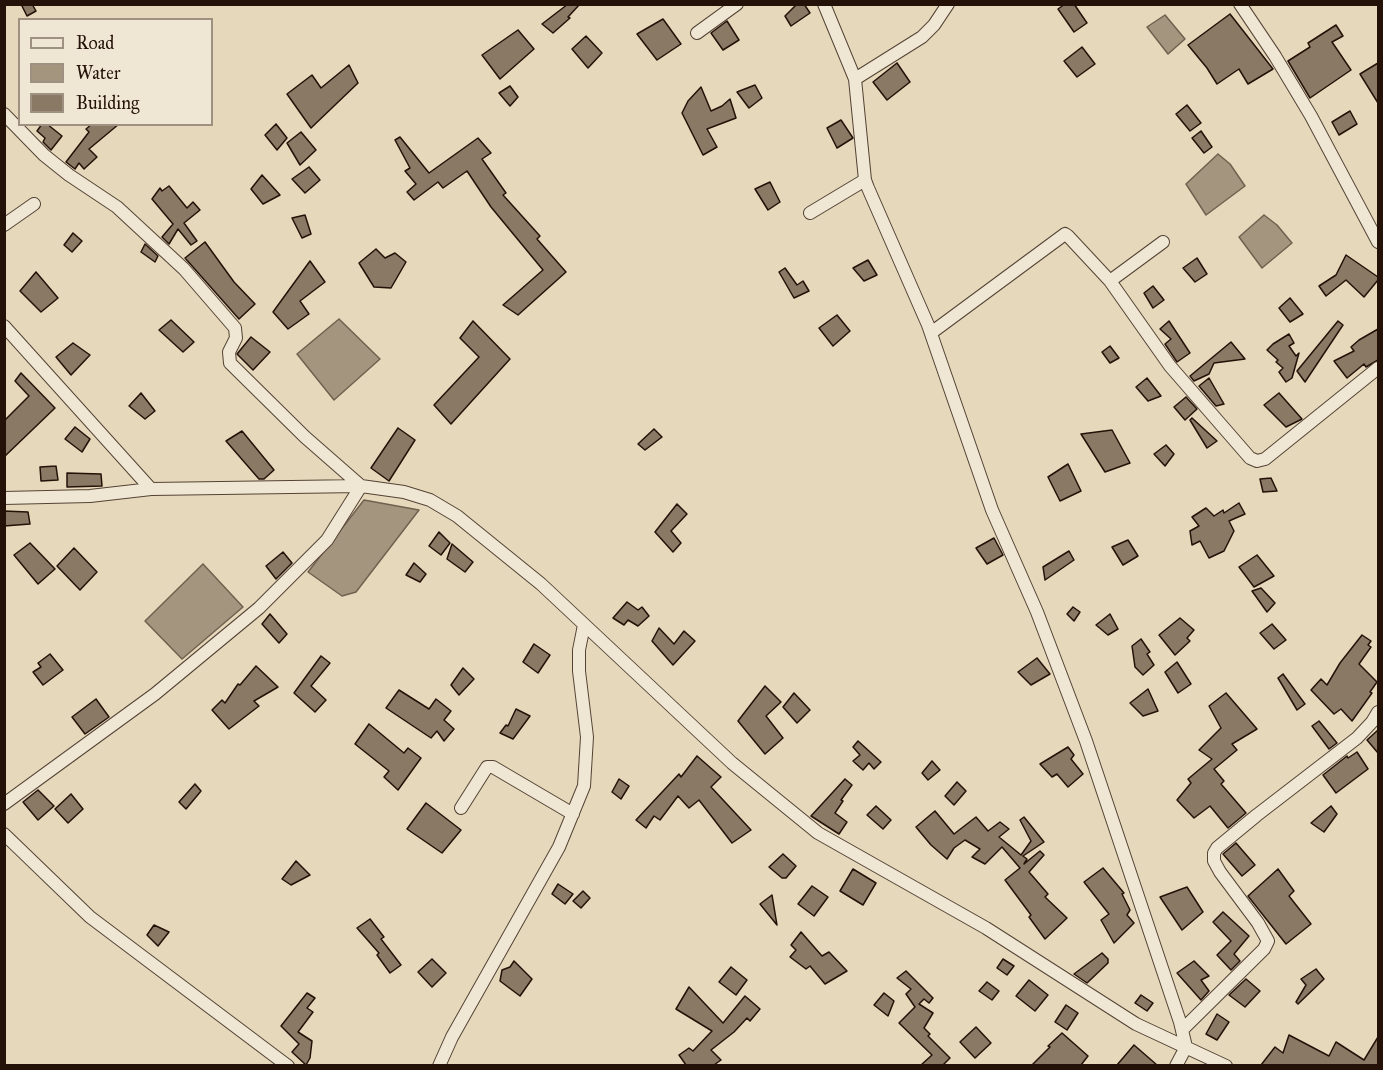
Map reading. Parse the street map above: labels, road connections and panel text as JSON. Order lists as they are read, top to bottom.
{
  "legend": ["Road", "Water", "Building"]
}
